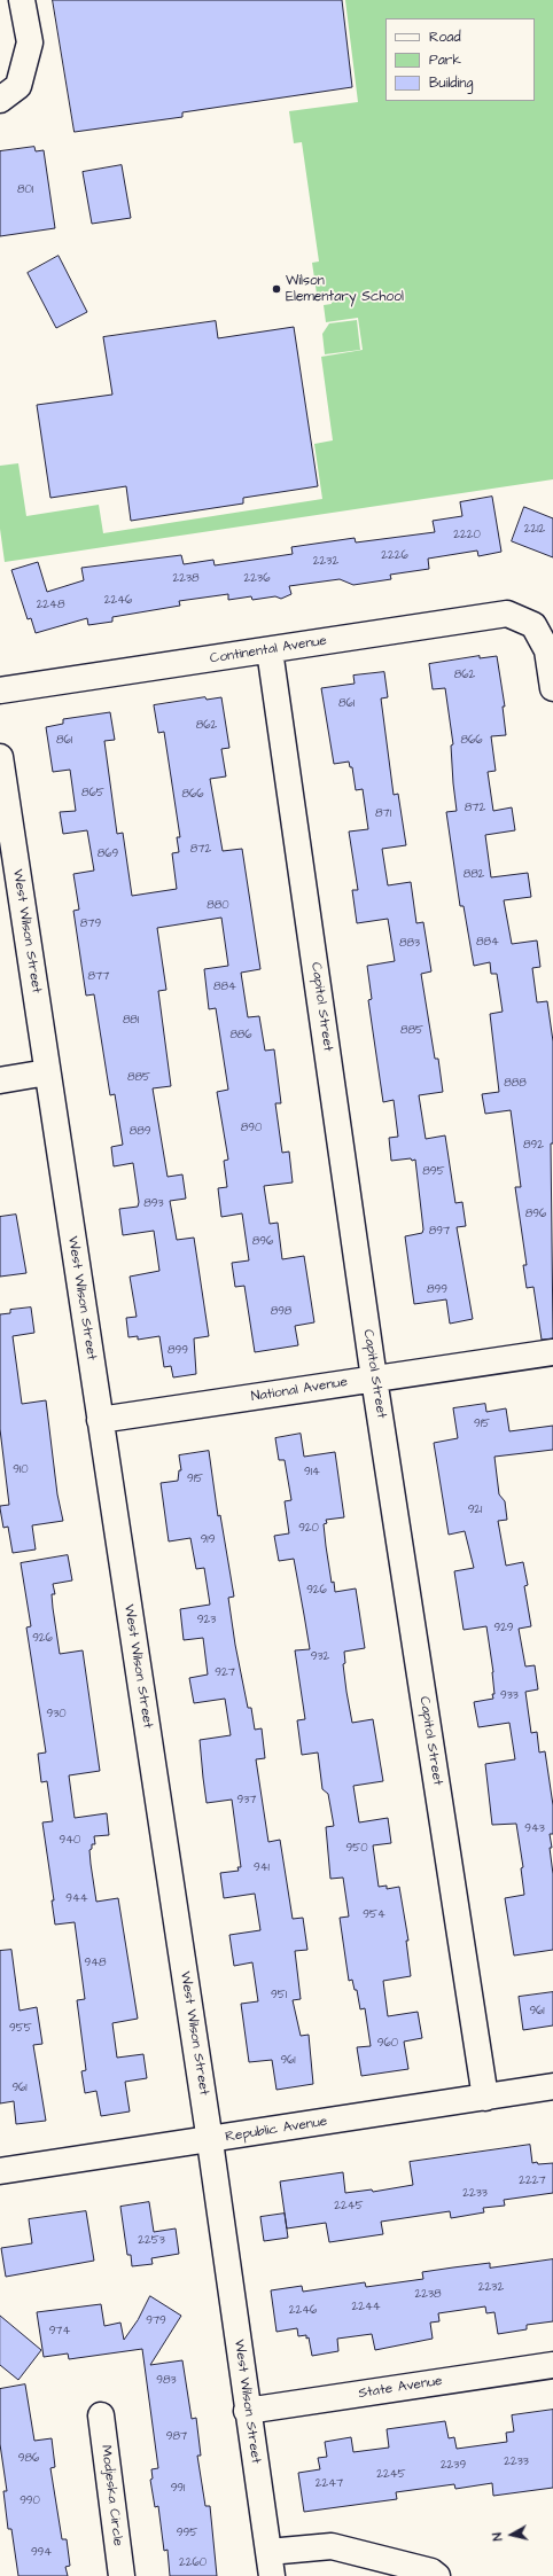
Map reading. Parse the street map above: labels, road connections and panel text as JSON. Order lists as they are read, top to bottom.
{
  "streets": {
    "street": [
      "Continental Avenue",
      "West Wilson Street",
      "Capitol Street",
      "National Avenue",
      "Republic Avenue",
      "State Avenue",
      "Modjeska Circle"
    ]
  },
  "crossings": [
    ["Continental Avenue", "Capitol Street"],
    ["West Wilson Street", "National Avenue"],
    ["West Wilson Street", "Republic Avenue"],
    ["West Wilson Street", "State Avenue"],
    ["Capitol Street", "National Avenue"],
    ["Capitol Street", "Republic Avenue"]
  ],
  "places": ["Wilson Elementary School"],
  "house_numbers": [
    "801",
    "2212",
    "2220",
    "2226",
    "2232",
    "2238",
    "2236",
    "2246",
    "2248",
    "862",
    "861",
    "862",
    "861",
    "866",
    "865",
    "866",
    "872",
    "871",
    "872",
    "869",
    "882",
    "880",
    "879",
    "884",
    "883",
    "877",
    "884",
    "881",
    "885",
    "886",
    "885",
    "888",
    "890",
    "889",
    "892",
    "895",
    "893",
    "896",
    "897",
    "896",
    "899",
    "898",
    "899",
    "915",
    "910",
    "914",
    "915",
    "921",
    "920",
    "919",
    "926",
    "923",
    "929",
    "926",
    "932",
    "927",
    "933",
    "930",
    "937",
    "943",
    "940",
    "950",
    "941",
    "944",
    "954",
    "948",
    "951",
    "961",
    "955",
    "960",
    "961",
    "961",
    "2227",
    "2233",
    "2245",
    "2253",
    "2232",
    "2238",
    "2244",
    "2246",
    "979",
    "974",
    "983",
    "987",
    "986",
    "2233",
    "2239",
    "2245",
    "2247",
    "991",
    "990",
    "995",
    "994",
    "2260"
  ],
  "legend": ["Road", "Park", "Building"],
  "north": "left"
}
